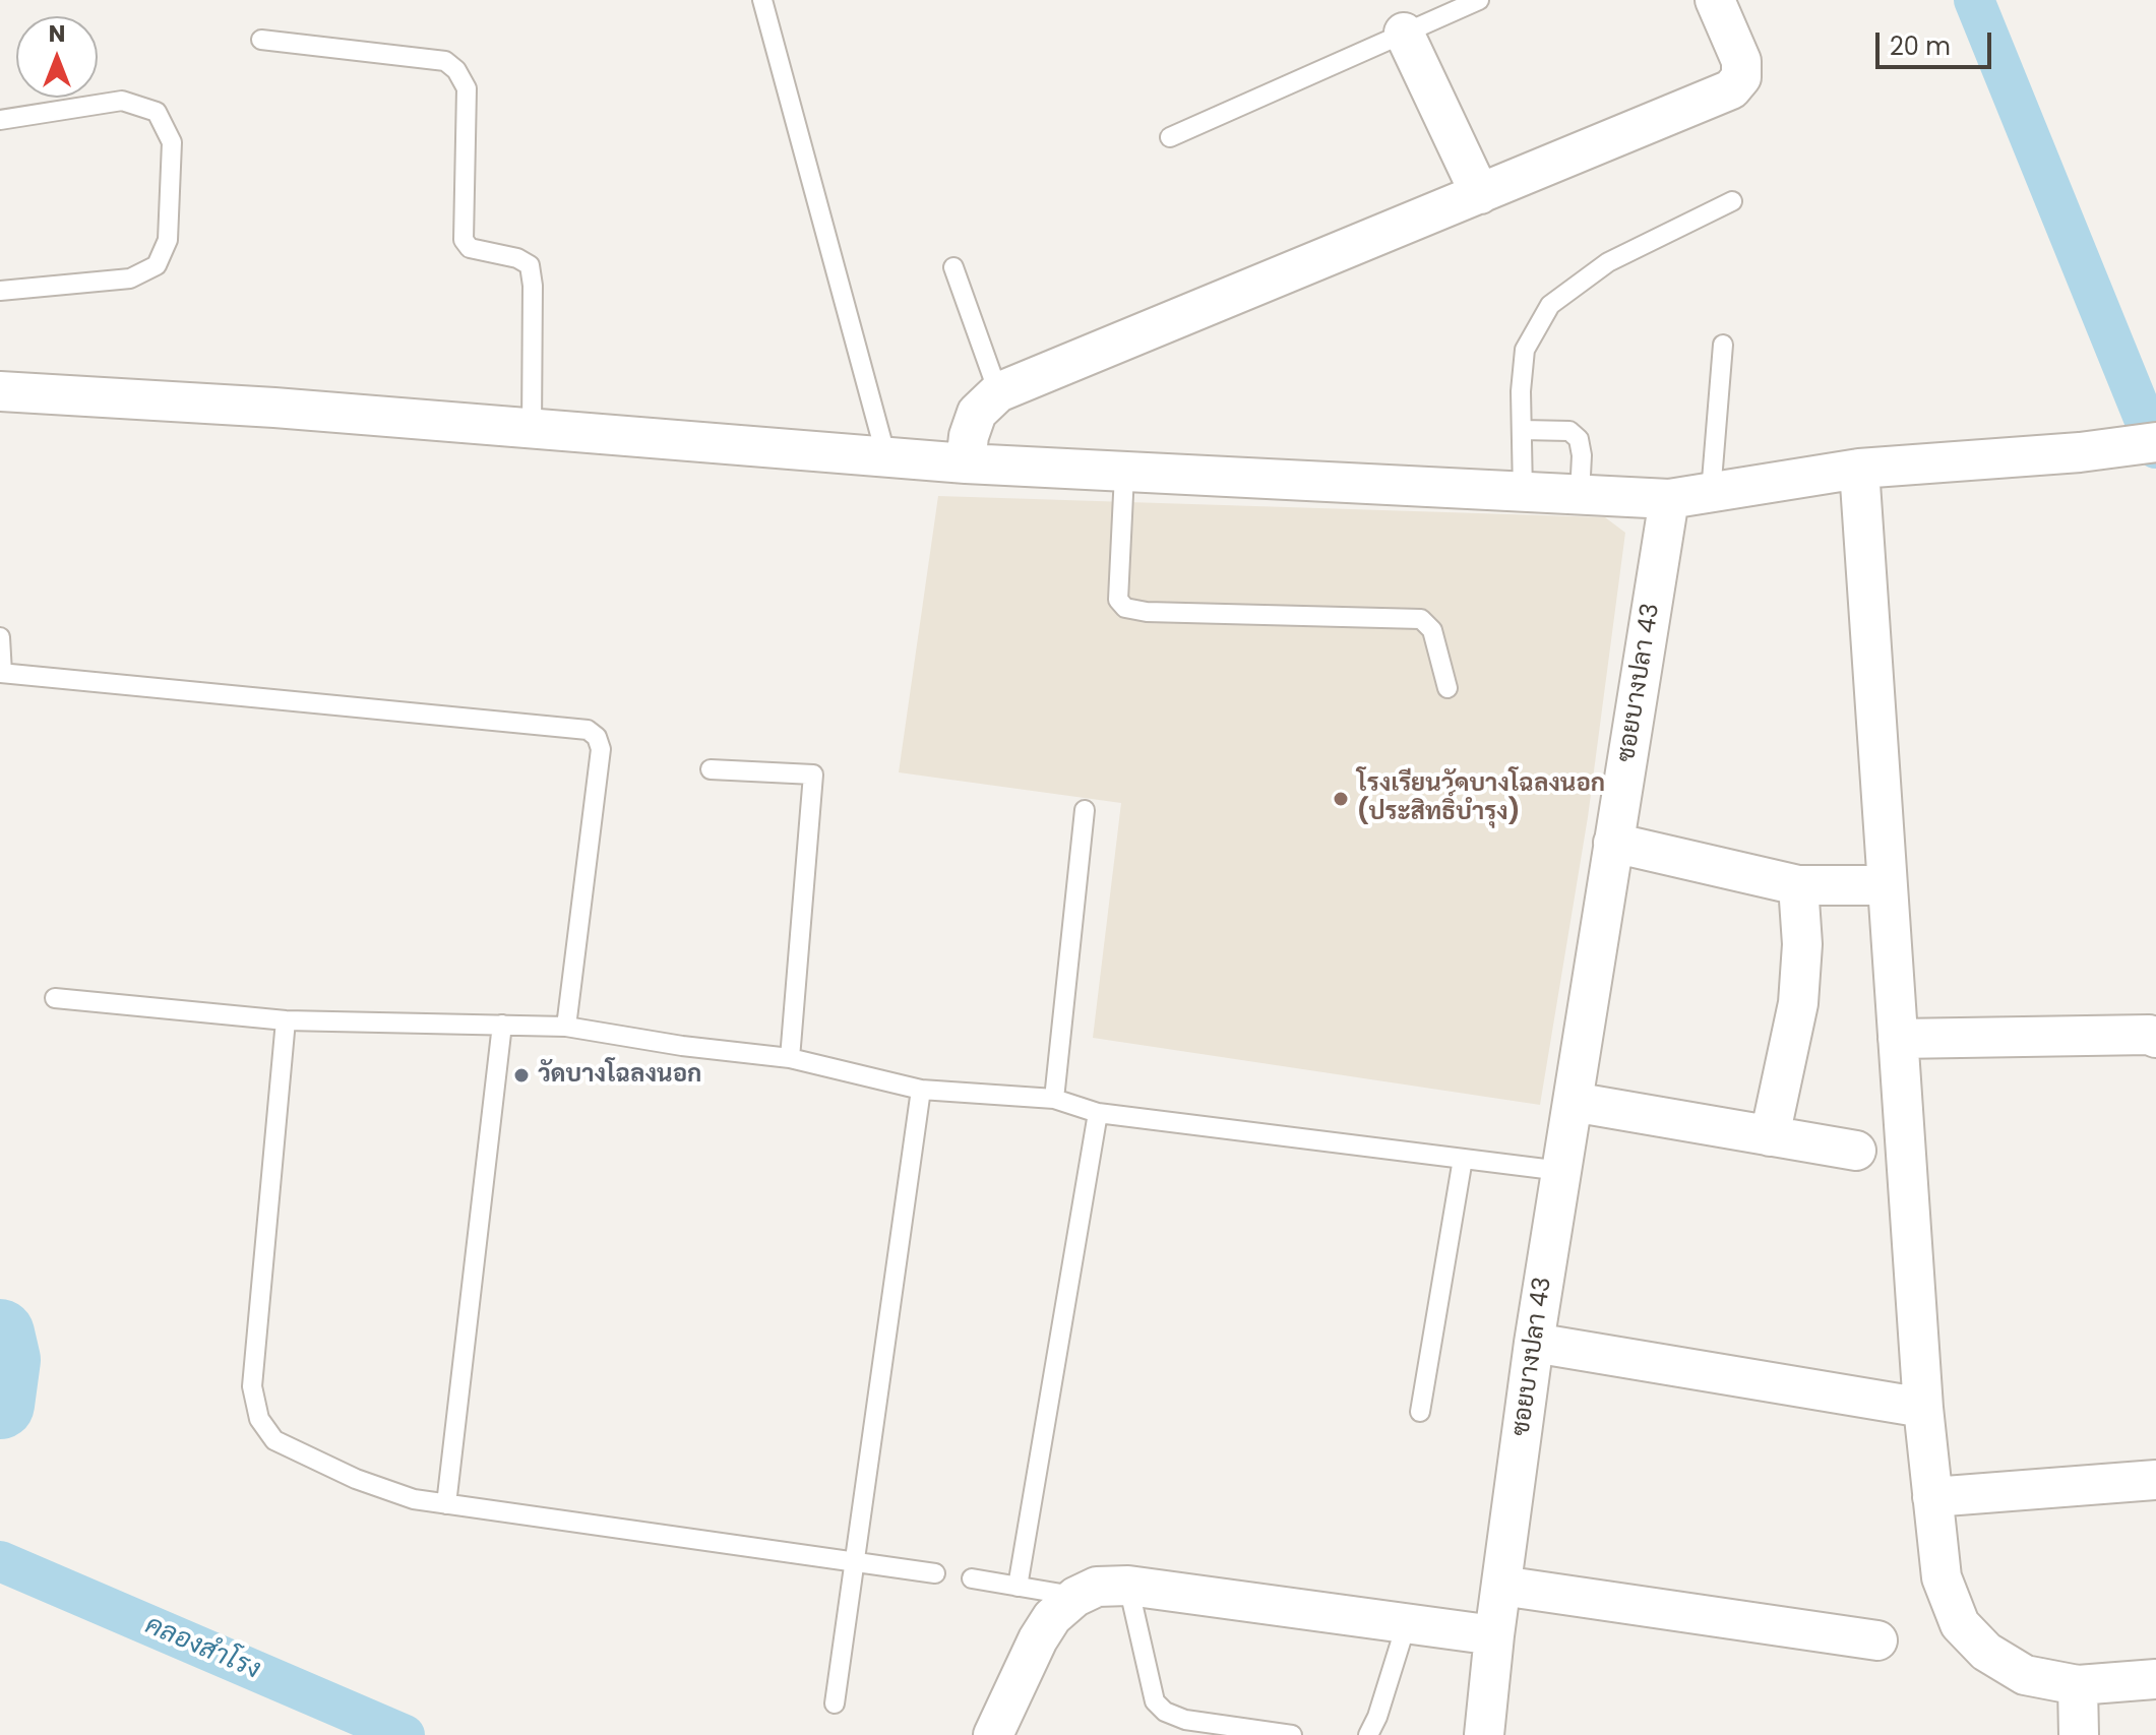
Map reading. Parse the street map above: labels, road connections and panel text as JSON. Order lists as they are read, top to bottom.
{
  "streets": {
    "street": ["ซอยบางปลา 43"]
  },
  "water": ["คลองสำโรง"],
  "places": ["โรงเรียนวัดบางโฉลงนอก (ประสิทธิ์บำรุง)", "วัดบางโฉลงนอก"],
  "scale_bar": "20 m",
  "north": "top"
}
